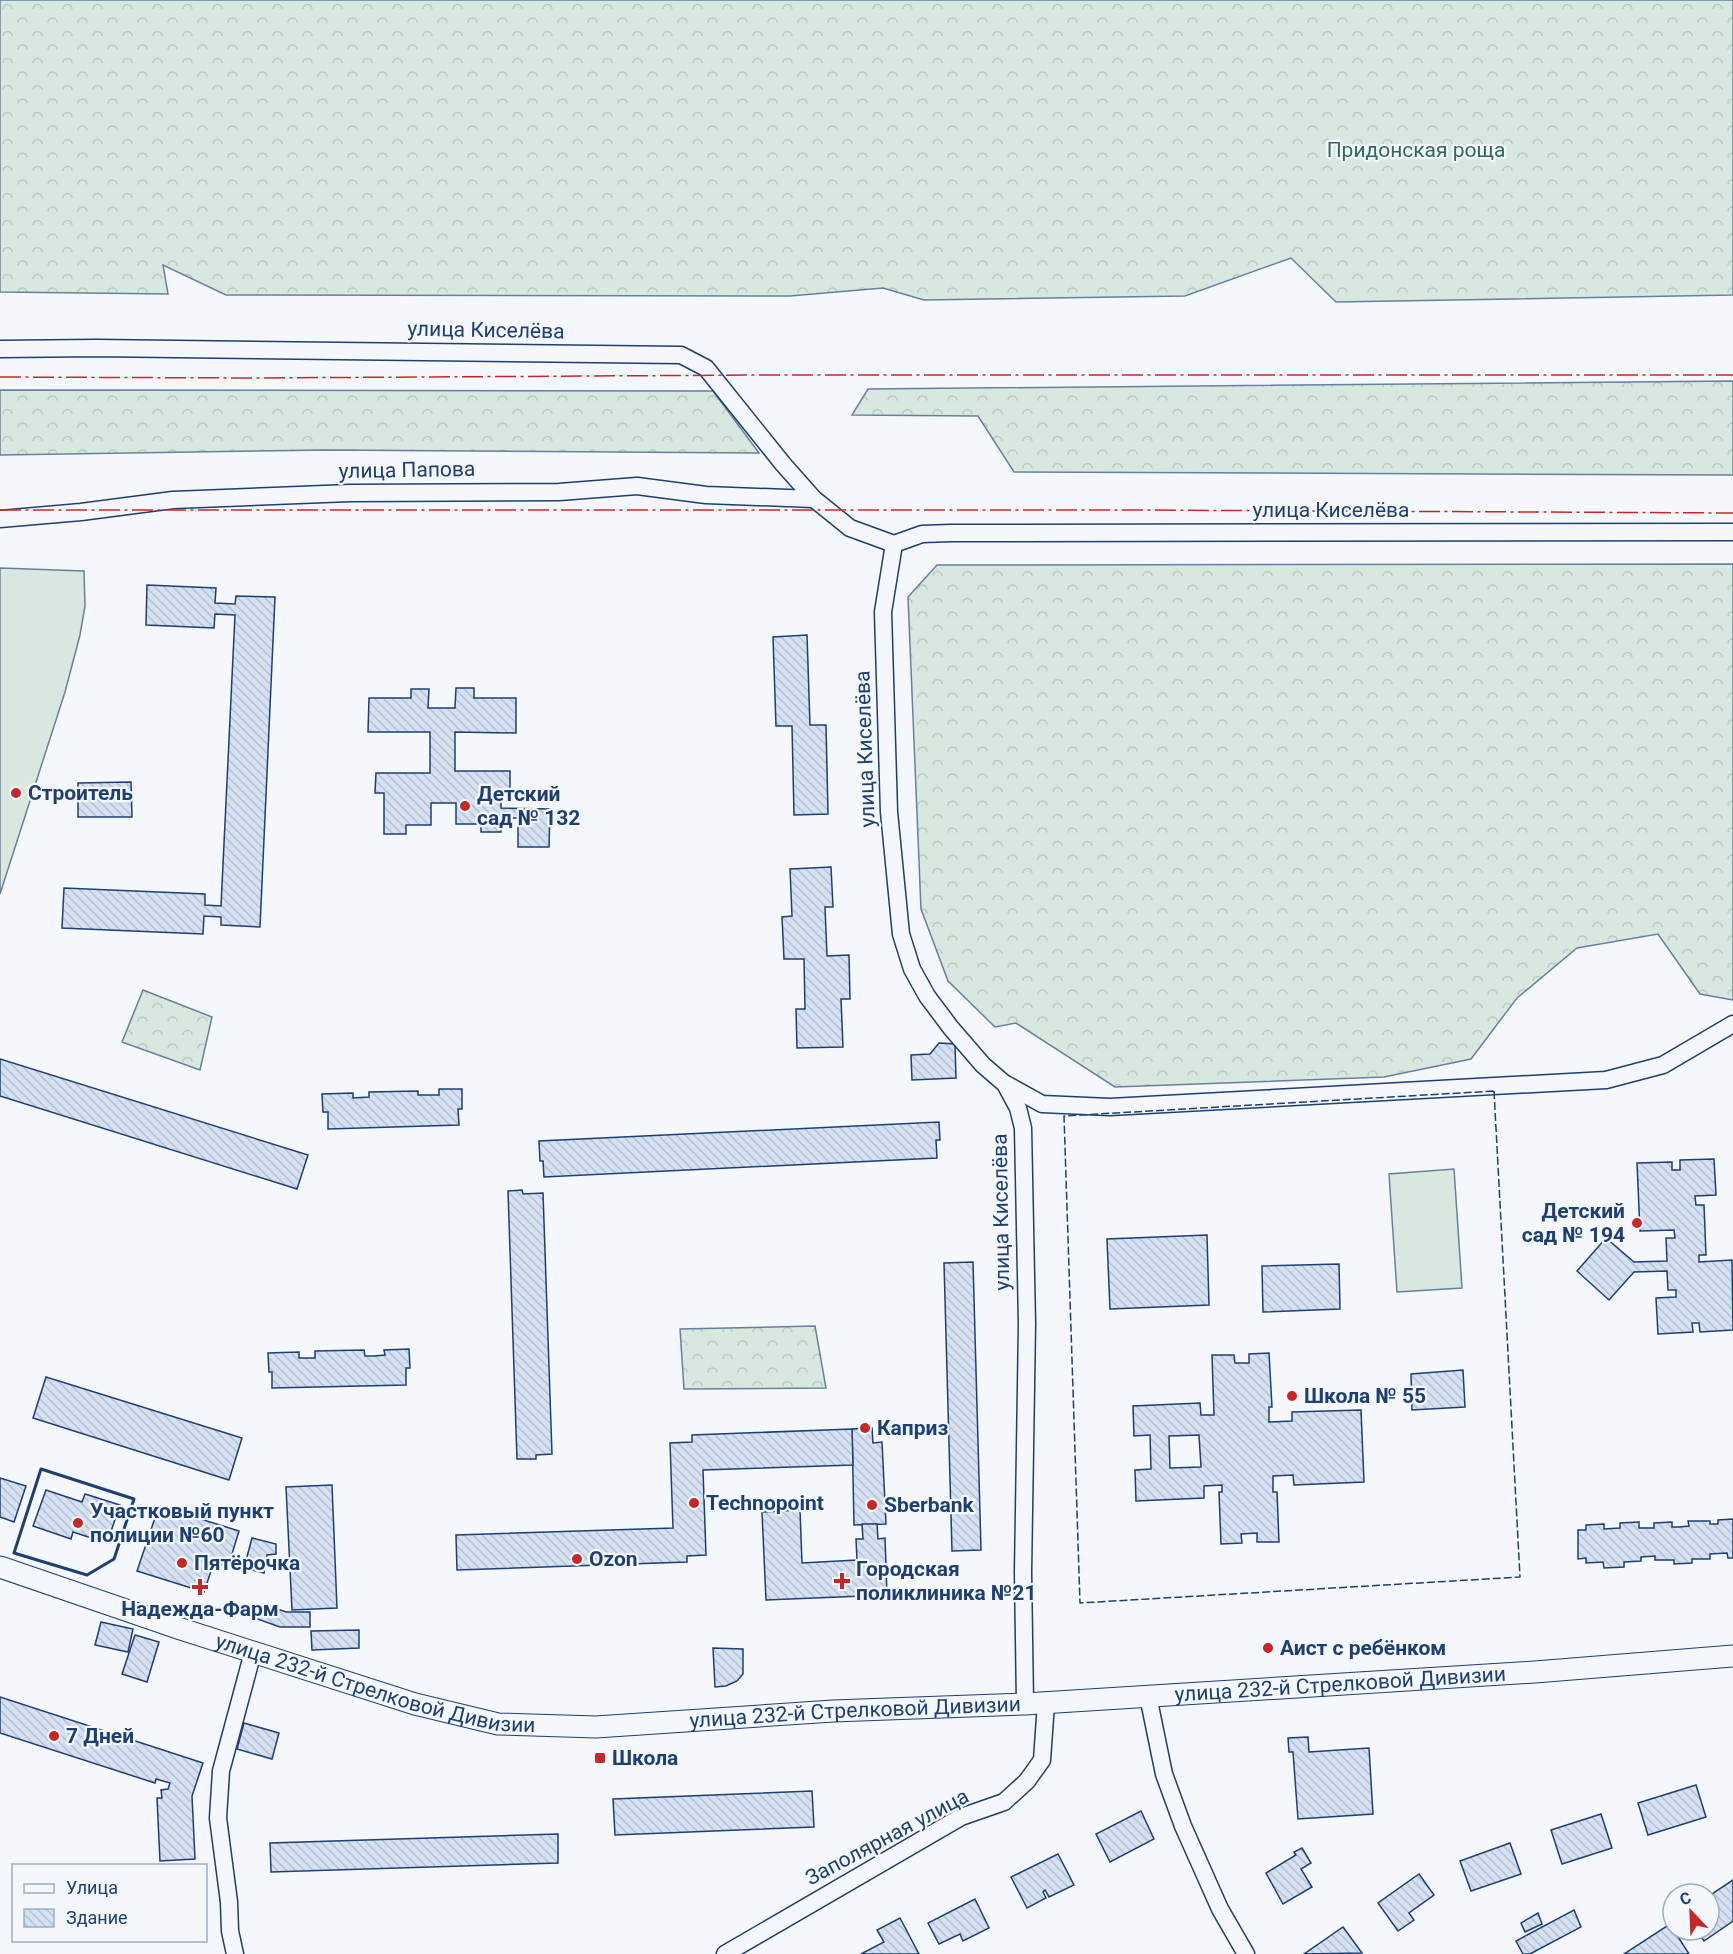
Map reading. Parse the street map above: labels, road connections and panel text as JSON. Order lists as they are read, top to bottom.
{
  "streets": {
    "street": [
      "улица Киселёва",
      "улица Папова",
      "улица 232-й Стрелковой Дивизии",
      "Заполярная улица"
    ]
  },
  "crossings": [
    ["улица Киселёва", "улица Папова"],
    ["улица Киселёва", "улица 232-й Стрелковой Дивизии"],
    ["улица Киселёва", "Заполярная улица"],
    ["улица 232-й Стрелковой Дивизии", "Заполярная улица"]
  ],
  "parks": ["Придонская роща"],
  "places": {
    "other": [
      "Строитель",
      "Детский сад № 132",
      "Детский сад № 194",
      "Школа № 55",
      "Каприз",
      "Technopoint",
      "Sberbank",
      "Участковый пункт полиции №60",
      "Ozon",
      "Пятёрочка",
      "Аист с ребёнком",
      "7 Дней"
    ],
    "health": ["Городская поликлиника №21", "Надежда-Фарм"],
    "transit": ["Школа"]
  },
  "legend": ["Улица", "Здание"],
  "north": "top left"
}
